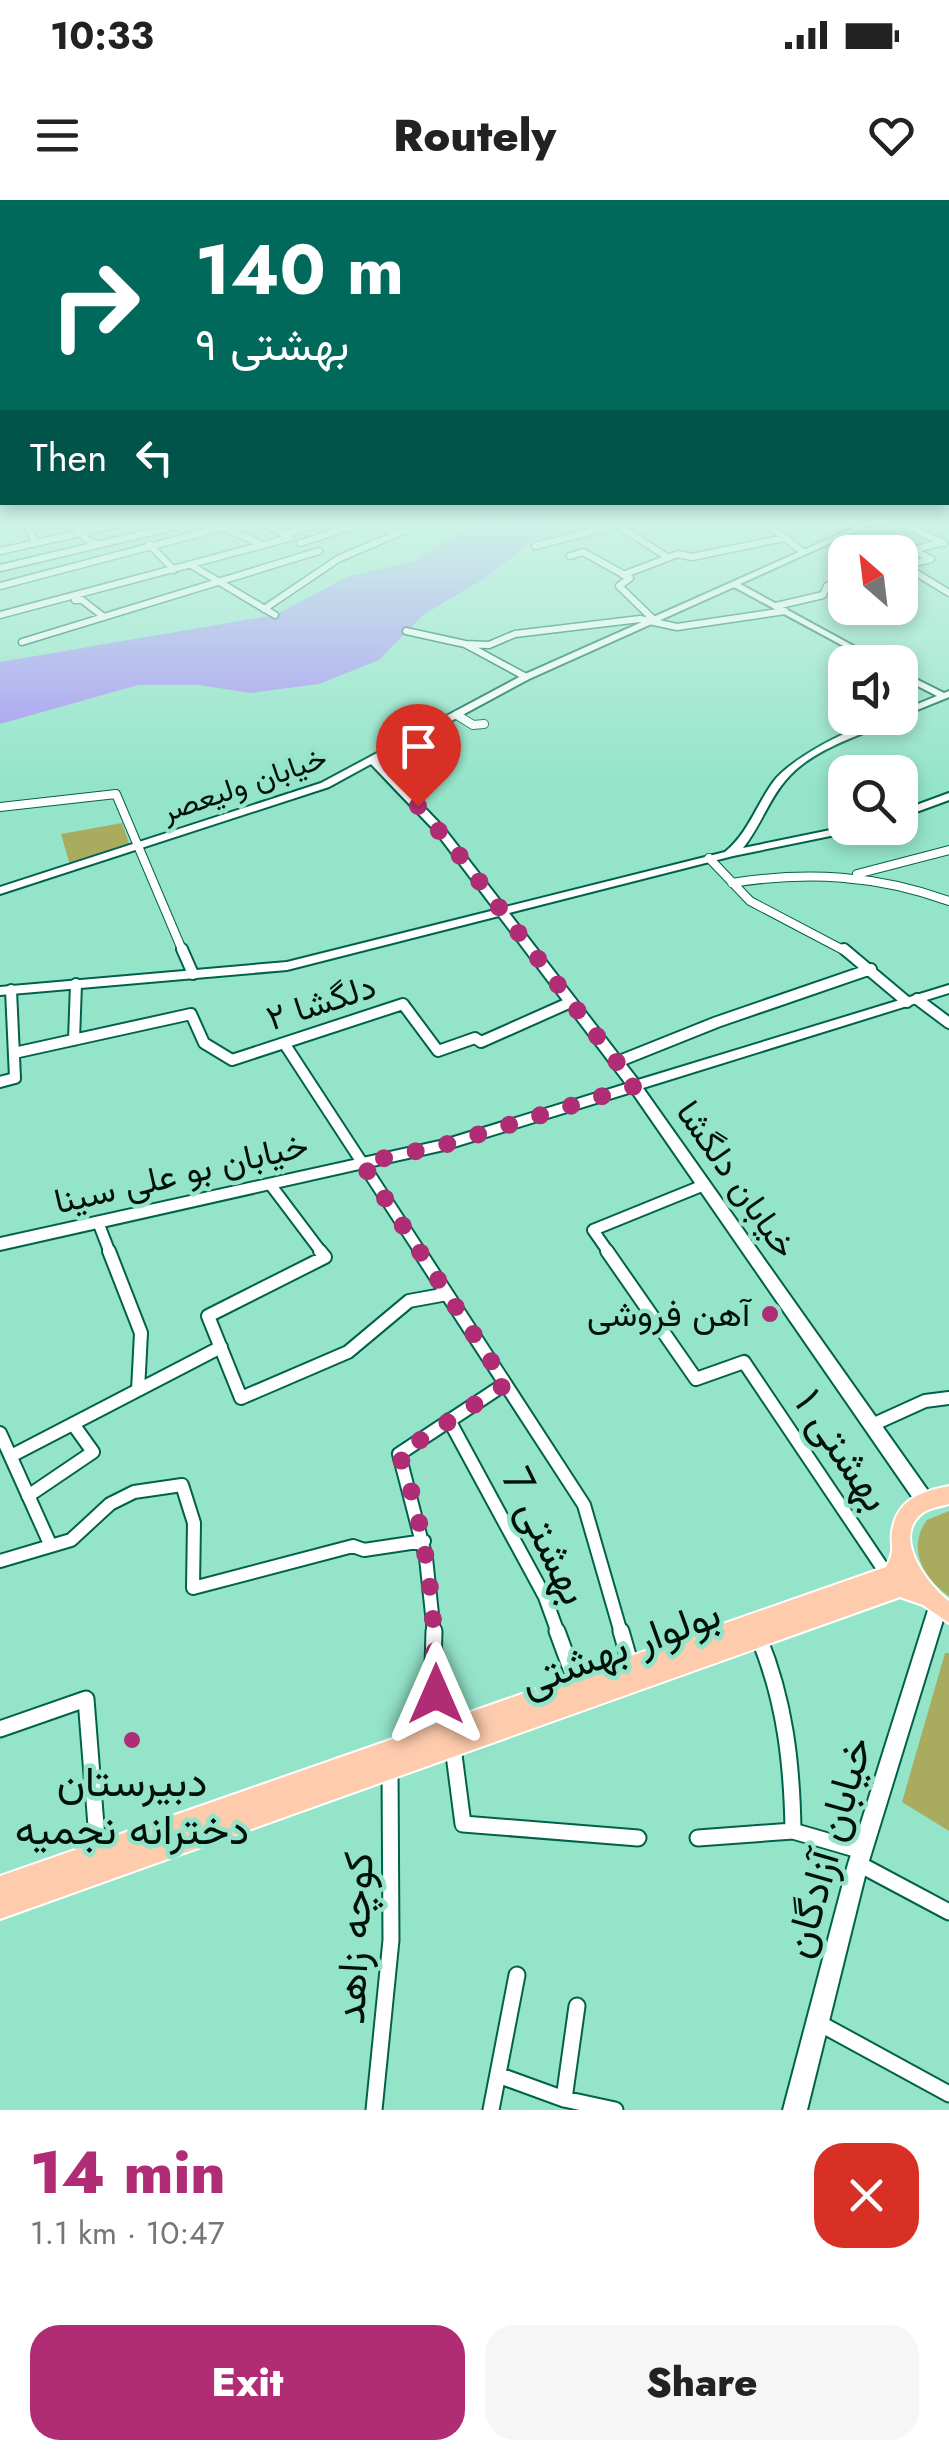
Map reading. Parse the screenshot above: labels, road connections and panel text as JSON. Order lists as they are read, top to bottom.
{
  "streets": {
    "main road": ["بولوار بهشتی", "خیابان آزادگان"],
    "street": [
      "خیابان ولیعصر",
      "دلگشا ۲",
      "خیابان بو علی سینا",
      "خیابان دلگشا",
      "بهشتی ۱",
      "بهشتی 7",
      "کوچه زاهد"
    ]
  },
  "crossings": [
    ["خیابان ولیعصر", "خیابان دلگشا"],
    ["دلگشا ۲", "خیابان دلگشا"],
    ["خیابان بو علی سینا", "خیابان دلگشا"],
    ["خیابان دلگشا", "بهشتی ۱"],
    ["بهشتی ۱", "بولوار بهشتی"],
    ["بهشتی 7", "بولوار بهشتی"],
    ["بولوار بهشتی", "خیابان آزادگان"],
    ["بولوار بهشتی", "کوچه زاهد"]
  ],
  "places": ["آهن فروشی", "دبیرستان دخترانه نجمیه"],
  "north": "top left",
  "page": {
    "status": "10:33",
    "header": "Routely",
    "turn": ["140 m", "بهشتی ۹"],
    "then": "Then",
    "heading": ["14 min", "1.1 km · 10:47"],
    "buttons": ["Exit", "Share"]
  }
}
